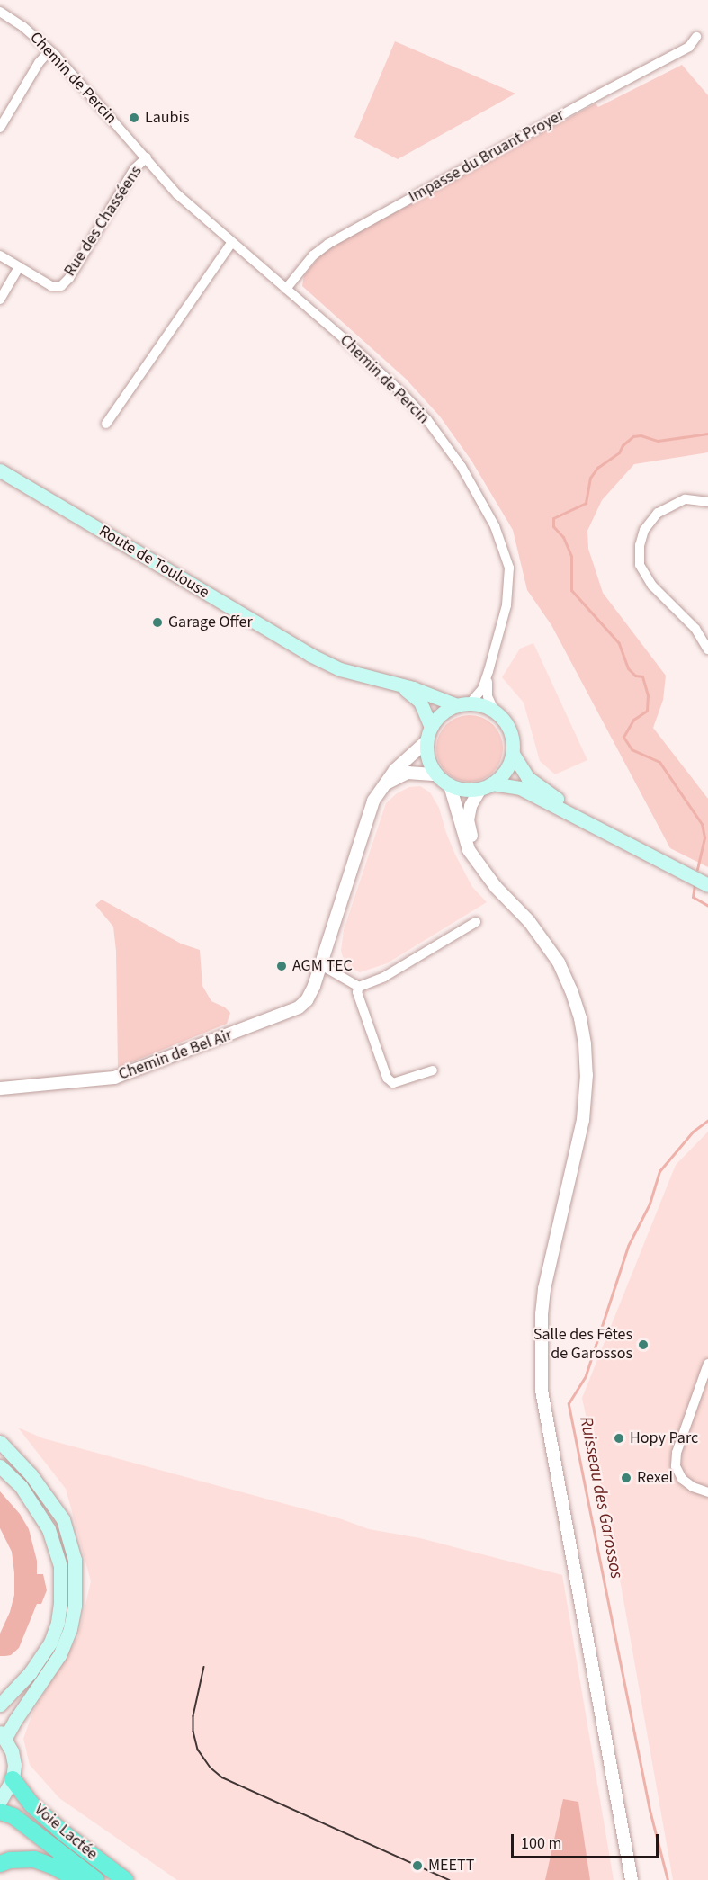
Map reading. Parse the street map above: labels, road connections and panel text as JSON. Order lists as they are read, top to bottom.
{
  "streets": {
    "highway": ["Voie Lactée"],
    "main road": ["Route de Toulouse"],
    "street": [
      "Chemin de Percin",
      "Impasse du Bruant Proyer",
      "Rue des Chasséens",
      "Chemin de Bel Air"
    ]
  },
  "crossings": [
    ["Chemin de Percin", "Impasse du Bruant Proyer"],
    ["Chemin de Percin", "Rue des Chasséens"],
    ["Chemin de Percin", "Route de Toulouse"],
    ["Chemin de Percin", "Chemin de Bel Air"],
    ["Route de Toulouse", "Chemin de Bel Air"]
  ],
  "water": ["Ruisseau des Garossos"],
  "places": [
    "Laubis",
    "Garage Offer",
    "AGM TEC",
    "Salle des Fêtes de Garossos",
    "Hopy Parc",
    "Rexel",
    "MEETT"
  ],
  "scale_bar": "100 m"
}
